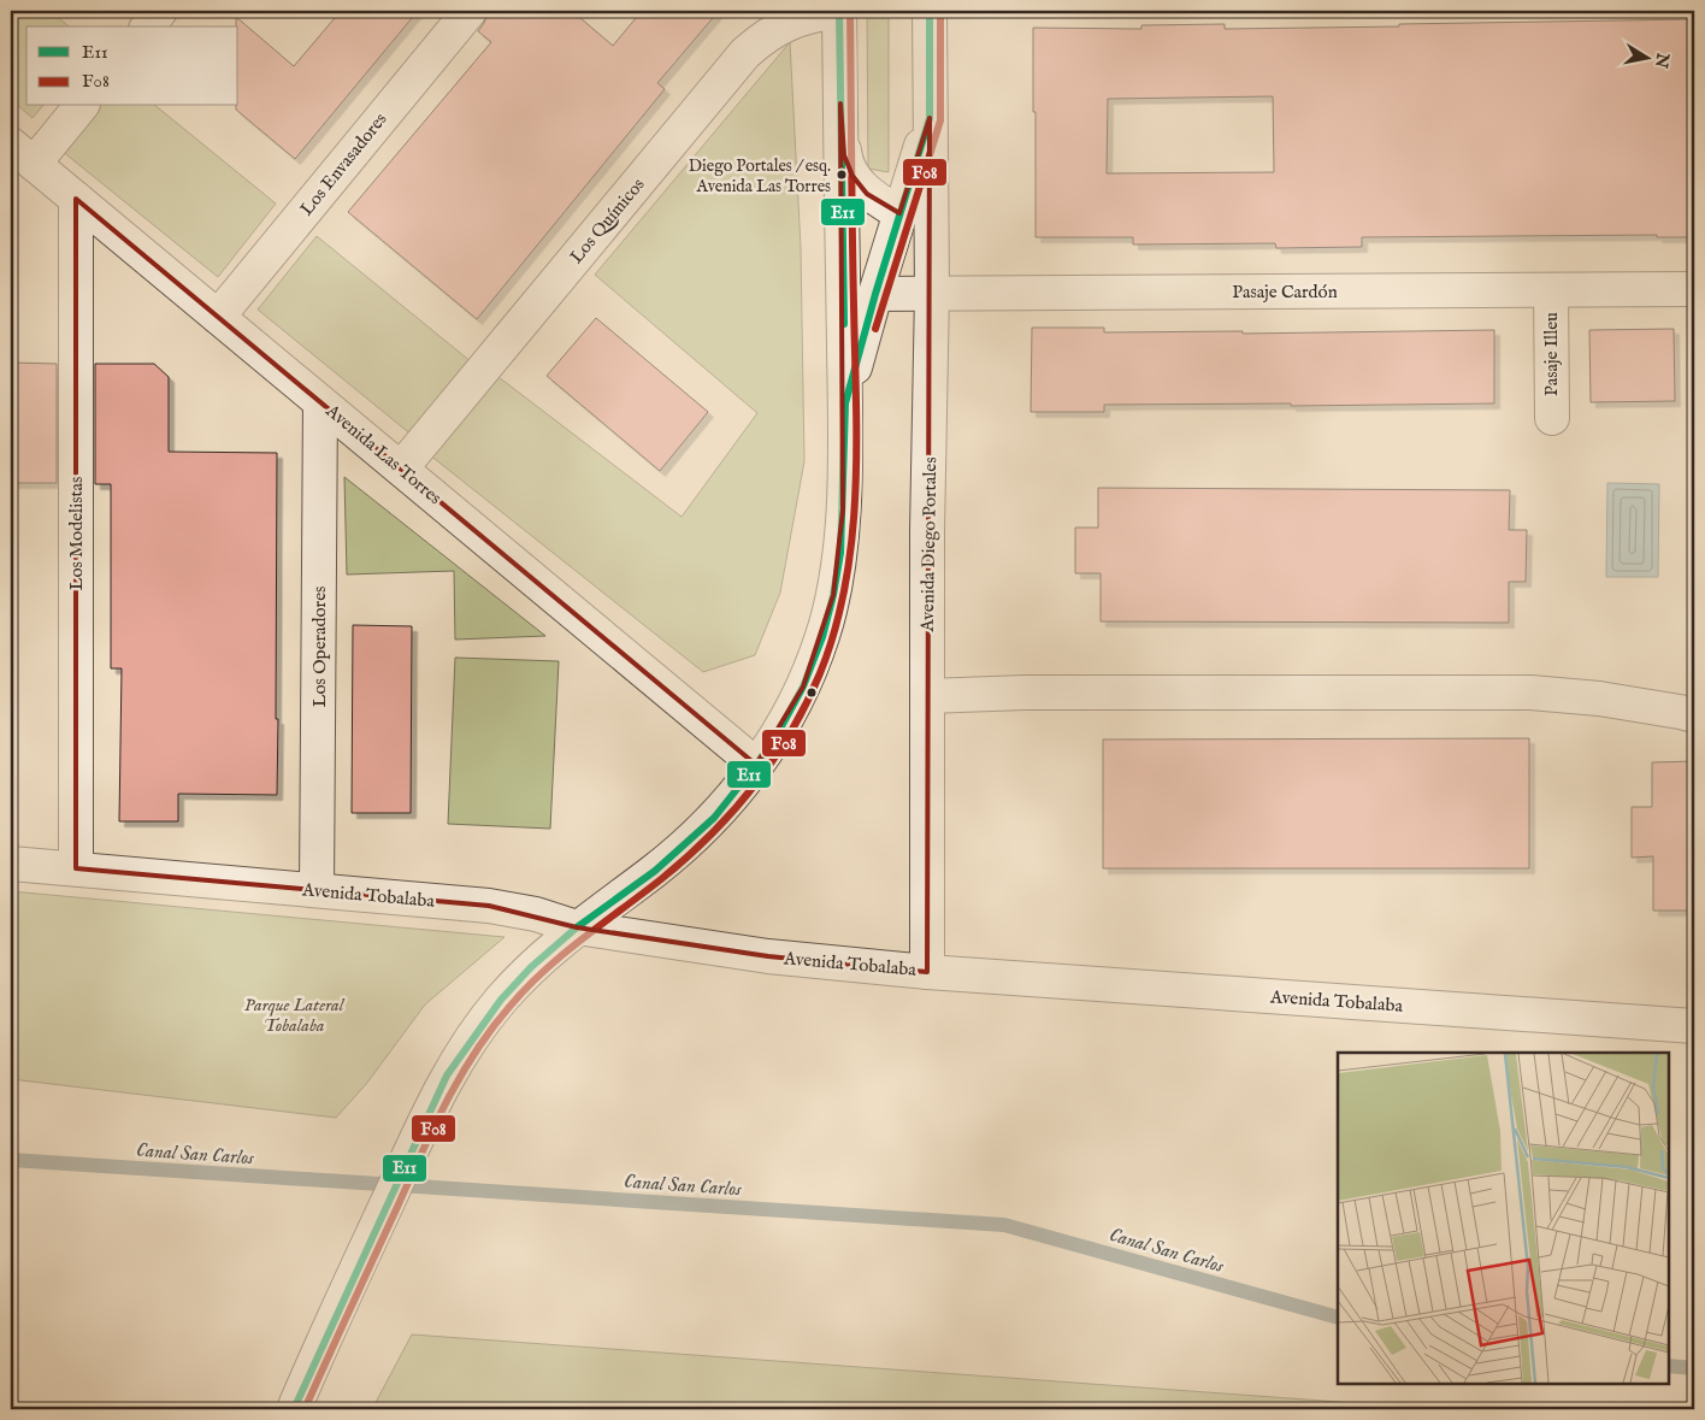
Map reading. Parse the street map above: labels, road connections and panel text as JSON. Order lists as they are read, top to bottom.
{
  "streets": {
    "street": [
      "Los Envasadores",
      "Los Químicos",
      "Pasaje Cardón",
      "Pasaje Illeu",
      "Avenida Las Torres",
      "Los Modelistas",
      "Avenida Diego Portales",
      "Los Operadores",
      "Avenida Tobalaba"
    ]
  },
  "crossings": [
    ["Los Envasadores", "Avenida Las Torres"],
    ["Los Químicos", "Avenida Las Torres"],
    ["Los Químicos", "Avenida Diego Portales"],
    ["Pasaje Cardón", "Pasaje Illeu"],
    ["Pasaje Cardón", "Avenida Diego Portales"],
    ["Avenida Las Torres", "Los Modelistas"],
    ["Avenida Las Torres", "Avenida Diego Portales"],
    ["Avenida Las Torres", "Los Operadores"],
    ["Los Modelistas", "Avenida Tobalaba"],
    ["Avenida Diego Portales", "Avenida Tobalaba"],
    ["Los Operadores", "Avenida Tobalaba"]
  ],
  "water": ["Canal San Carlos"],
  "parks": ["Parque Lateral Tobalaba"],
  "places": ["Diego Portales / esq. Avenida Las Torres"],
  "lines": ["transit line E11", "transit line F08"],
  "legend": ["E11", "F08"],
  "north": "right"
}
